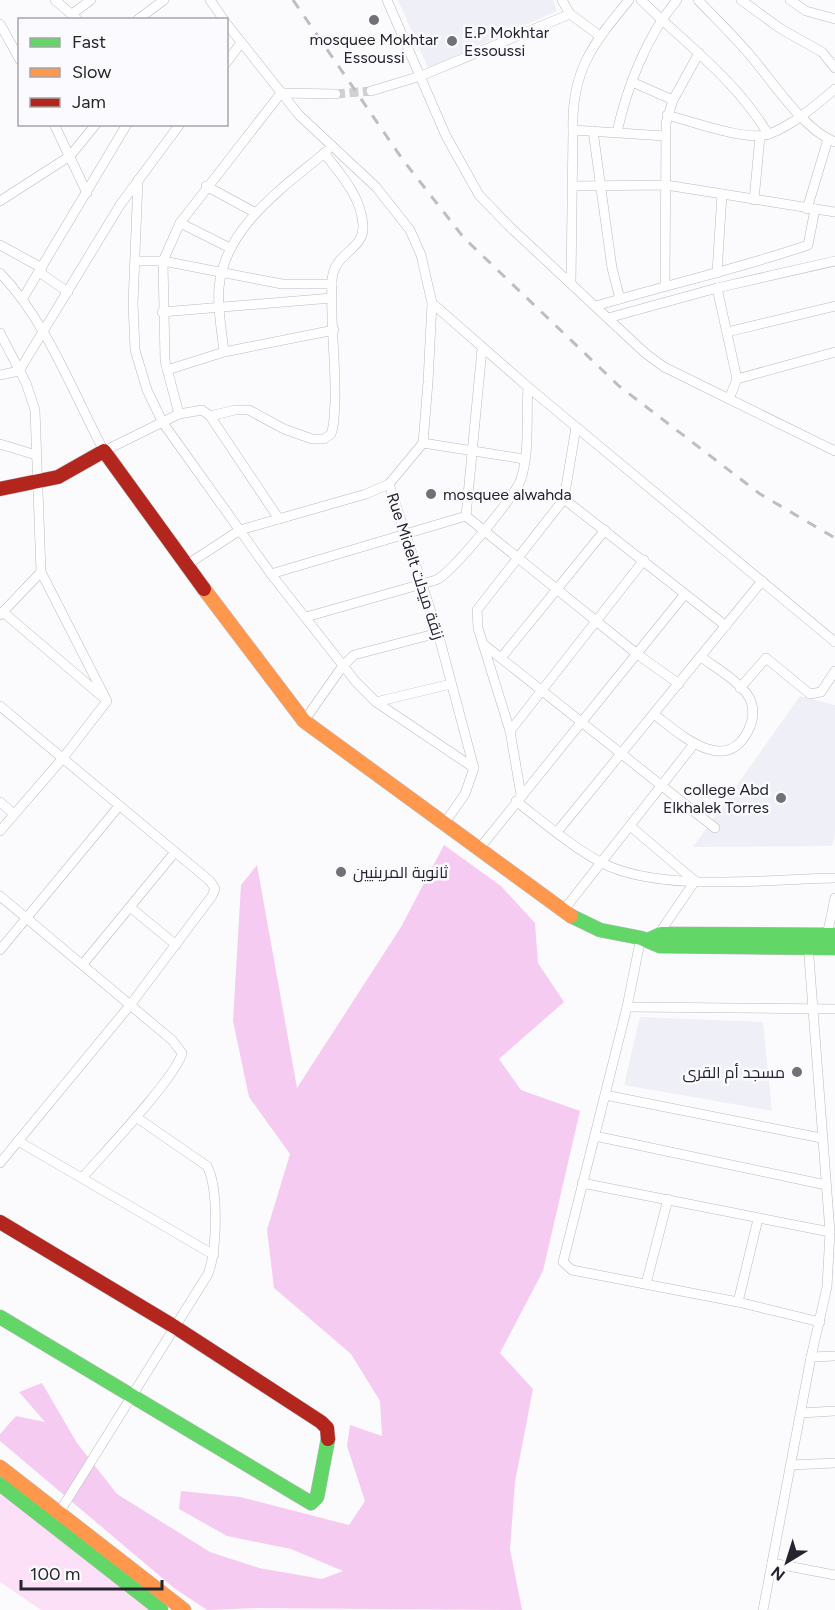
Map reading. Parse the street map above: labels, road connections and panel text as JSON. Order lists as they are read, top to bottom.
{
  "streets": {
    "street": ["Rue Midelt زنقة ميدلت"]
  },
  "places": [
    "mosquee Mokhtar Essoussi",
    "E.P Mokhtar Essoussi",
    "mosquee alwahda",
    "college Abd Elkhalek Torres",
    "ثانوية المرينيين",
    "مسجد أم القرى"
  ],
  "legend": ["Fast", "Slow", "Jam"],
  "scale_bar": "100 m",
  "north": "bottom left"
}
